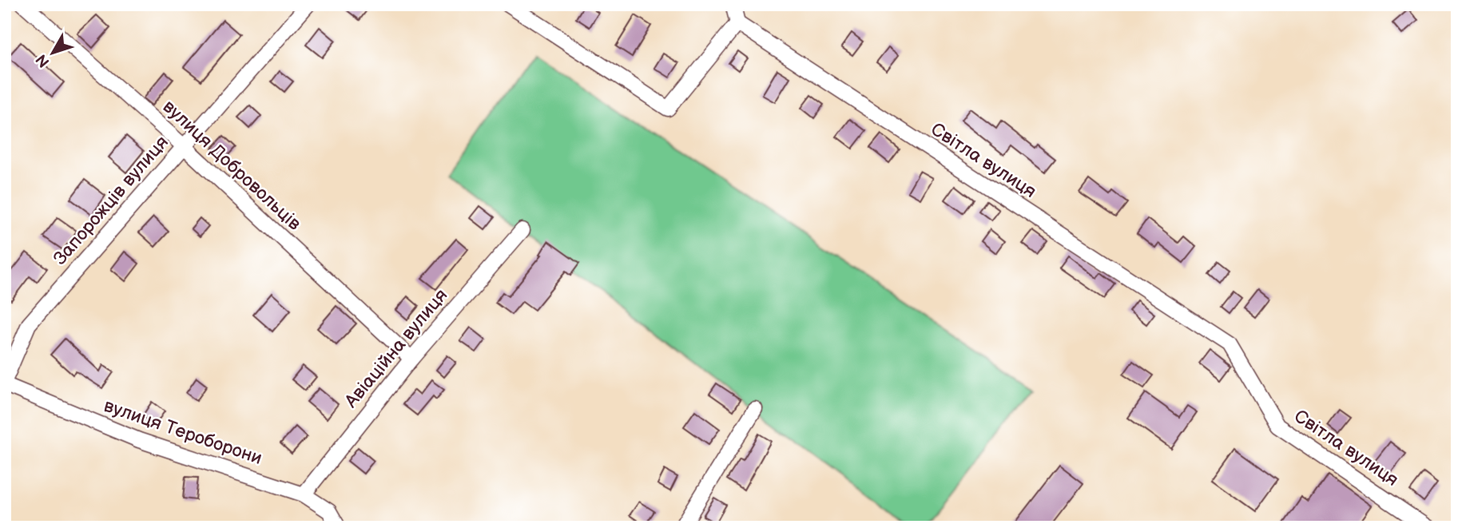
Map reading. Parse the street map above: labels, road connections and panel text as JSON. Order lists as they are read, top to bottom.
{
  "streets": {
    "street": [
      "Світла вулиця",
      "вулиця Добровольців",
      "Запорожців вулиця",
      "Авіаційна вулиця",
      "вулиця Тероборони"
    ]
  },
  "crossings": [
    ["вулиця Добровольців", "Запорожців вулиця"],
    ["вулиця Добровольців", "Авіаційна вулиця"],
    ["Запорожців вулиця", "вулиця Тероборони"],
    ["Авіаційна вулиця", "вулиця Тероборони"]
  ],
  "north": "bottom left"
}
